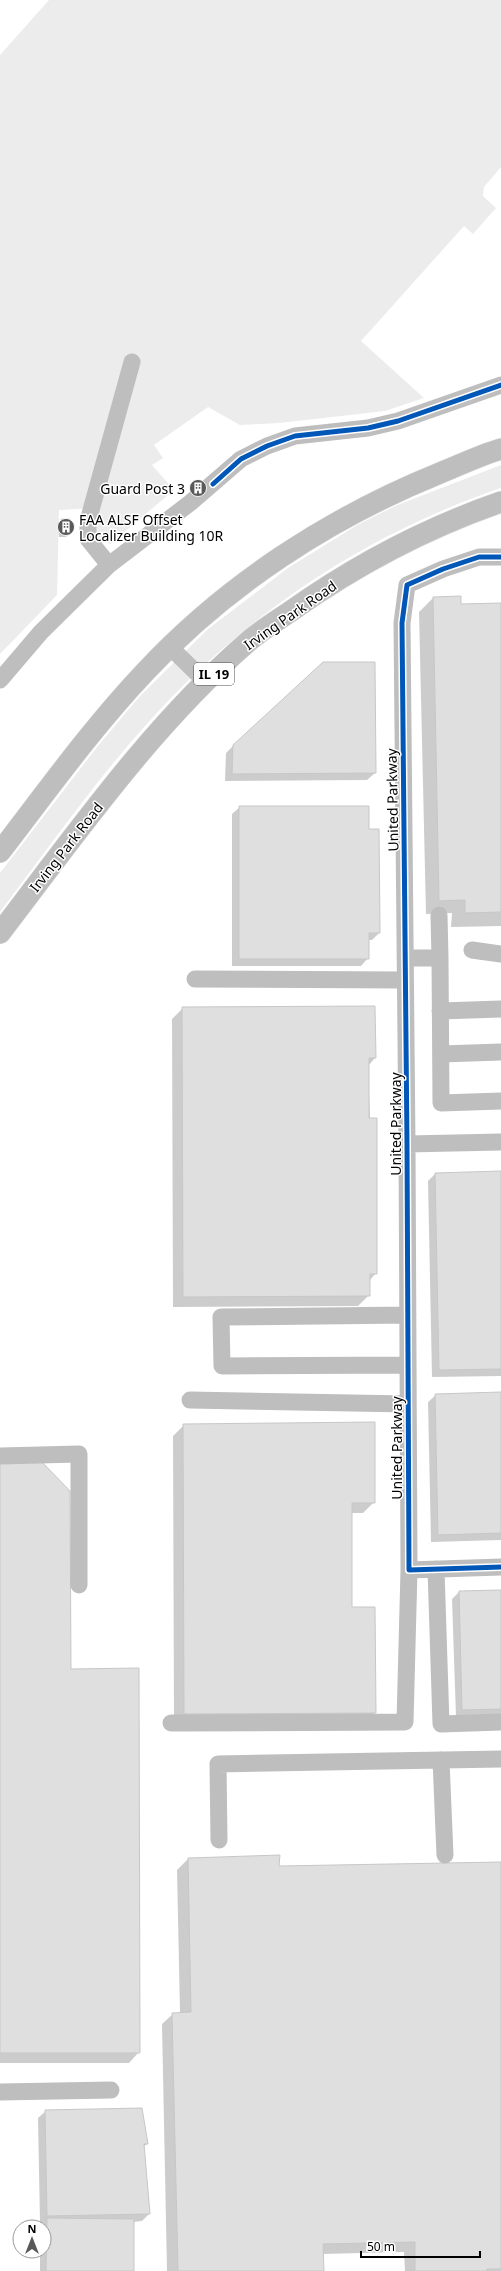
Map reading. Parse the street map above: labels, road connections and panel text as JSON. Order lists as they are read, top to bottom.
{
  "streets": {
    "main road": ["Irving Park Road", "IL 19"],
    "street": ["United Parkway"]
  },
  "places": {
    "building": ["Guard Post 3", "FAA ALSF Offset Localizer Building 10R"]
  },
  "scale_bar": "50 m",
  "north": "top"
}
